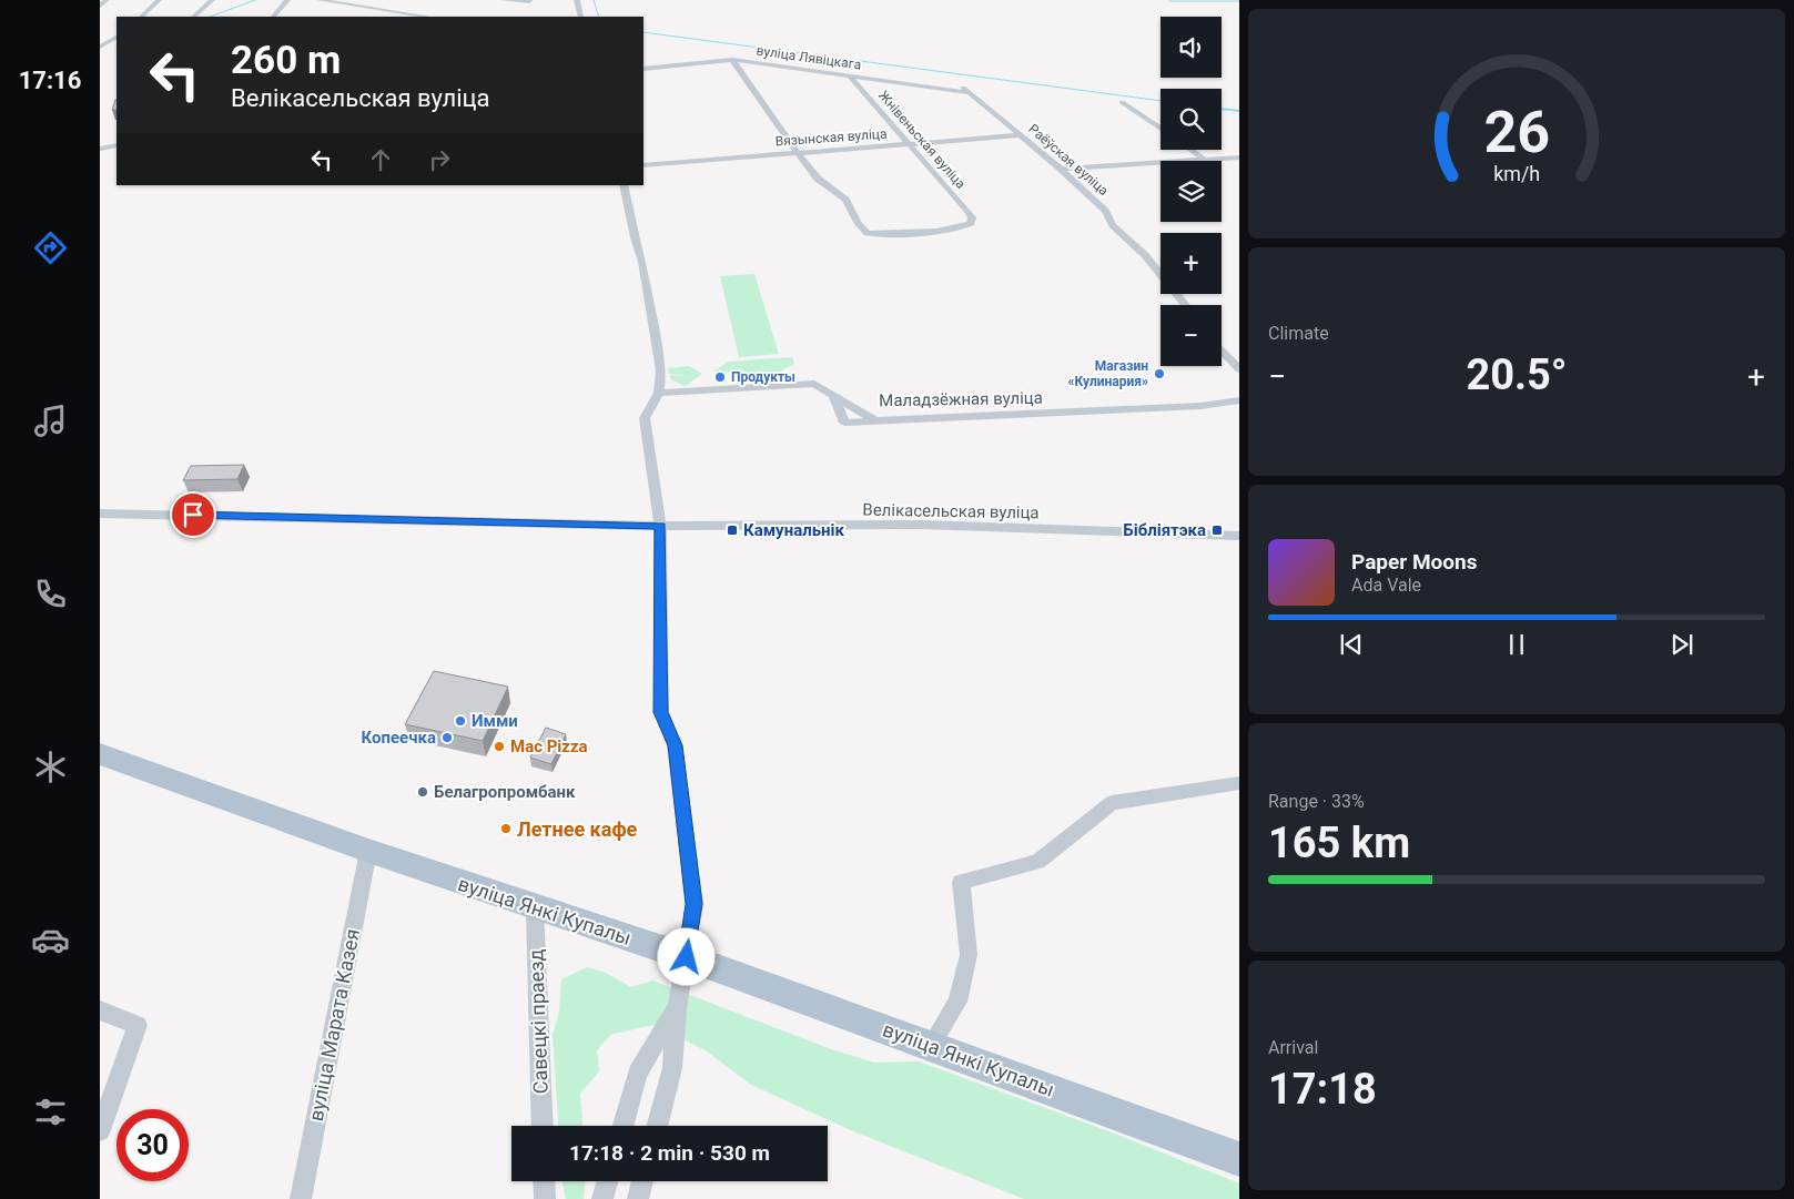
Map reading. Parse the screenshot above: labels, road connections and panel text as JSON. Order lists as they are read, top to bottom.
{
  "streets": {
    "main road": ["вуліца Янкі Купалы"],
    "street": [
      "вуліца Лявіцкага",
      "Вязынская вуліца",
      "Жнівеньская вуліца",
      "Раёўская вуліца",
      "Маладзёжная вуліца",
      "Велікасельская вуліца",
      "Савецкі праезд",
      "вуліца Марата Казея"
    ]
  },
  "crossings": [
    ["вуліца Лявіцкага", "Жнівеньская вуліца"],
    ["вуліца Лявіцкага", "Раёўская вуліца"],
    ["Вязынская вуліца", "Жнівеньская вуліца"],
    ["Вязынская вуліца", "Раёўская вуліца"],
    ["вуліца Янкі Купалы", "Савецкі праезд"],
    ["вуліца Янкі Купалы", "вуліца Марата Казея"]
  ],
  "places": {
    "other": [
      "Магазин «Кулинария»",
      "Продукты",
      "Имми",
      "Копеечка",
      "Mac Pizza",
      "Белагропромбанк",
      "Летнее кафе"
    ],
    "transit": ["Камунальнік", "Бібліятэка"]
  },
  "page": {
    "tabs": "17:16",
    "map_buttons": ["+", "−"],
    "turn": ["260 m", "Велікасельская вуліца"],
    "tile": [
      "Climate",
      ["Range · 33%", "165 km"],
      ["Arrival", "17:18"]
    ],
    "heat": ["−", "20.5°", "+"],
    "song": ["Paper Moons", "Ada Vale"],
    "limit": "30",
    "trip": "17:18 · 2 min · 530 m",
    "gauge": ["26", "km/h"]
  }
}
